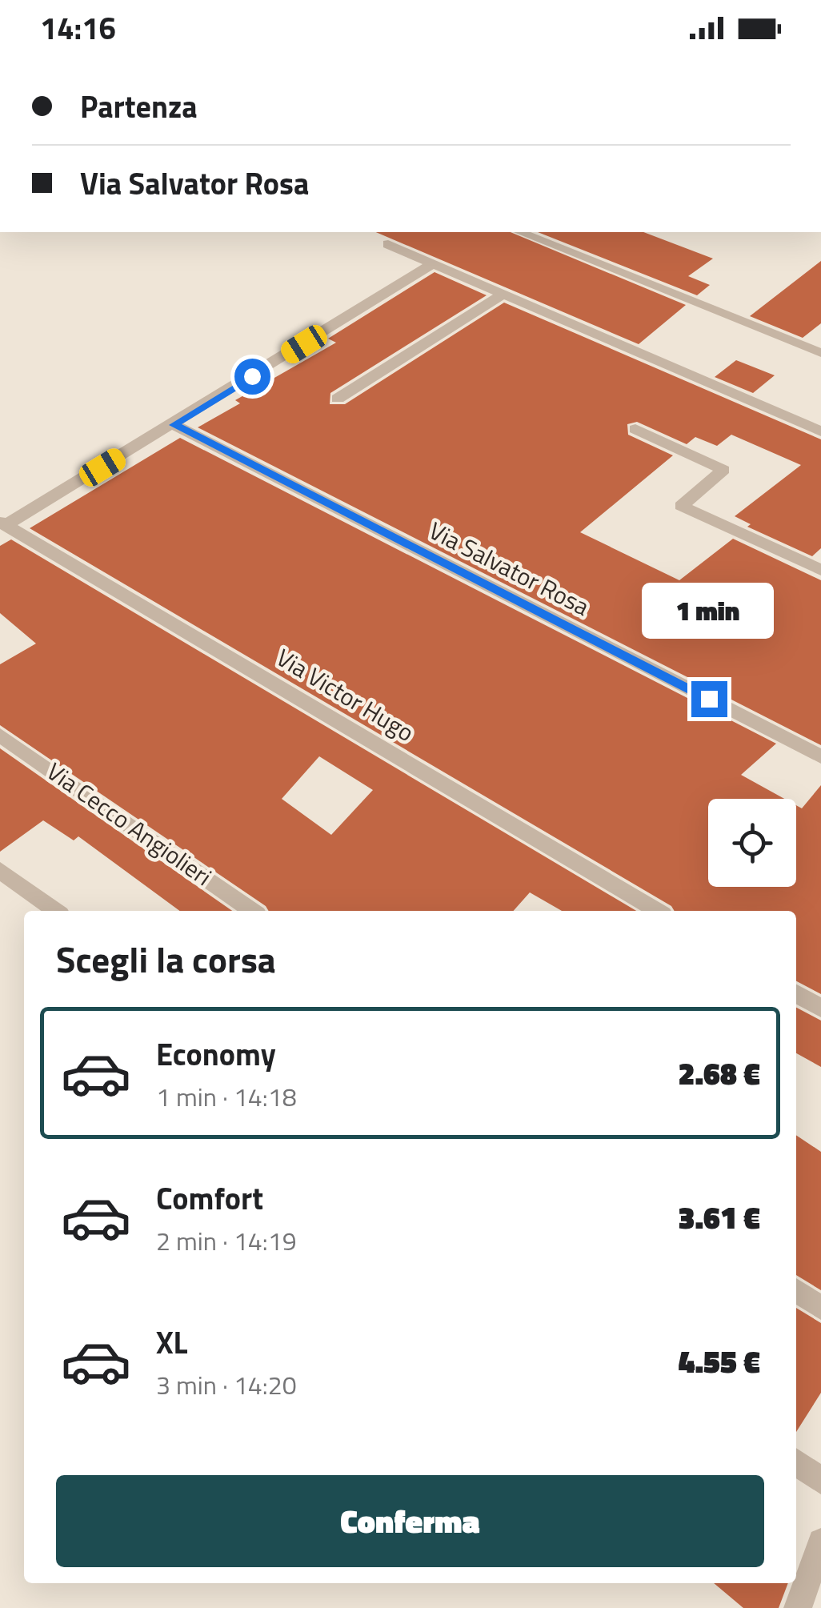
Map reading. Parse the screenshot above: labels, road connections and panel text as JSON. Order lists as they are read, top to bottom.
{
  "streets": {
    "street": ["Via Salvator Rosa", "Via Victor Hugo", "Via Cecco Angiolieri"]
  },
  "page": {
    "status": "14:16",
    "banner": ["Partenza", "Via Salvator Rosa"],
    "bubble": "1 min",
    "heading": "Scegli la corsa",
    "list": [
      {
        "name": "Economy",
        "note": "1 min · 14:18",
        "value": "2.68 €"
      },
      {
        "name": "Comfort",
        "note": "2 min · 14:19",
        "value": "3.61 €"
      },
      {
        "name": "XL",
        "note": "3 min · 14:20",
        "value": "4.55 €"
      }
    ],
    "buttons": "Conferma"
  }
}
